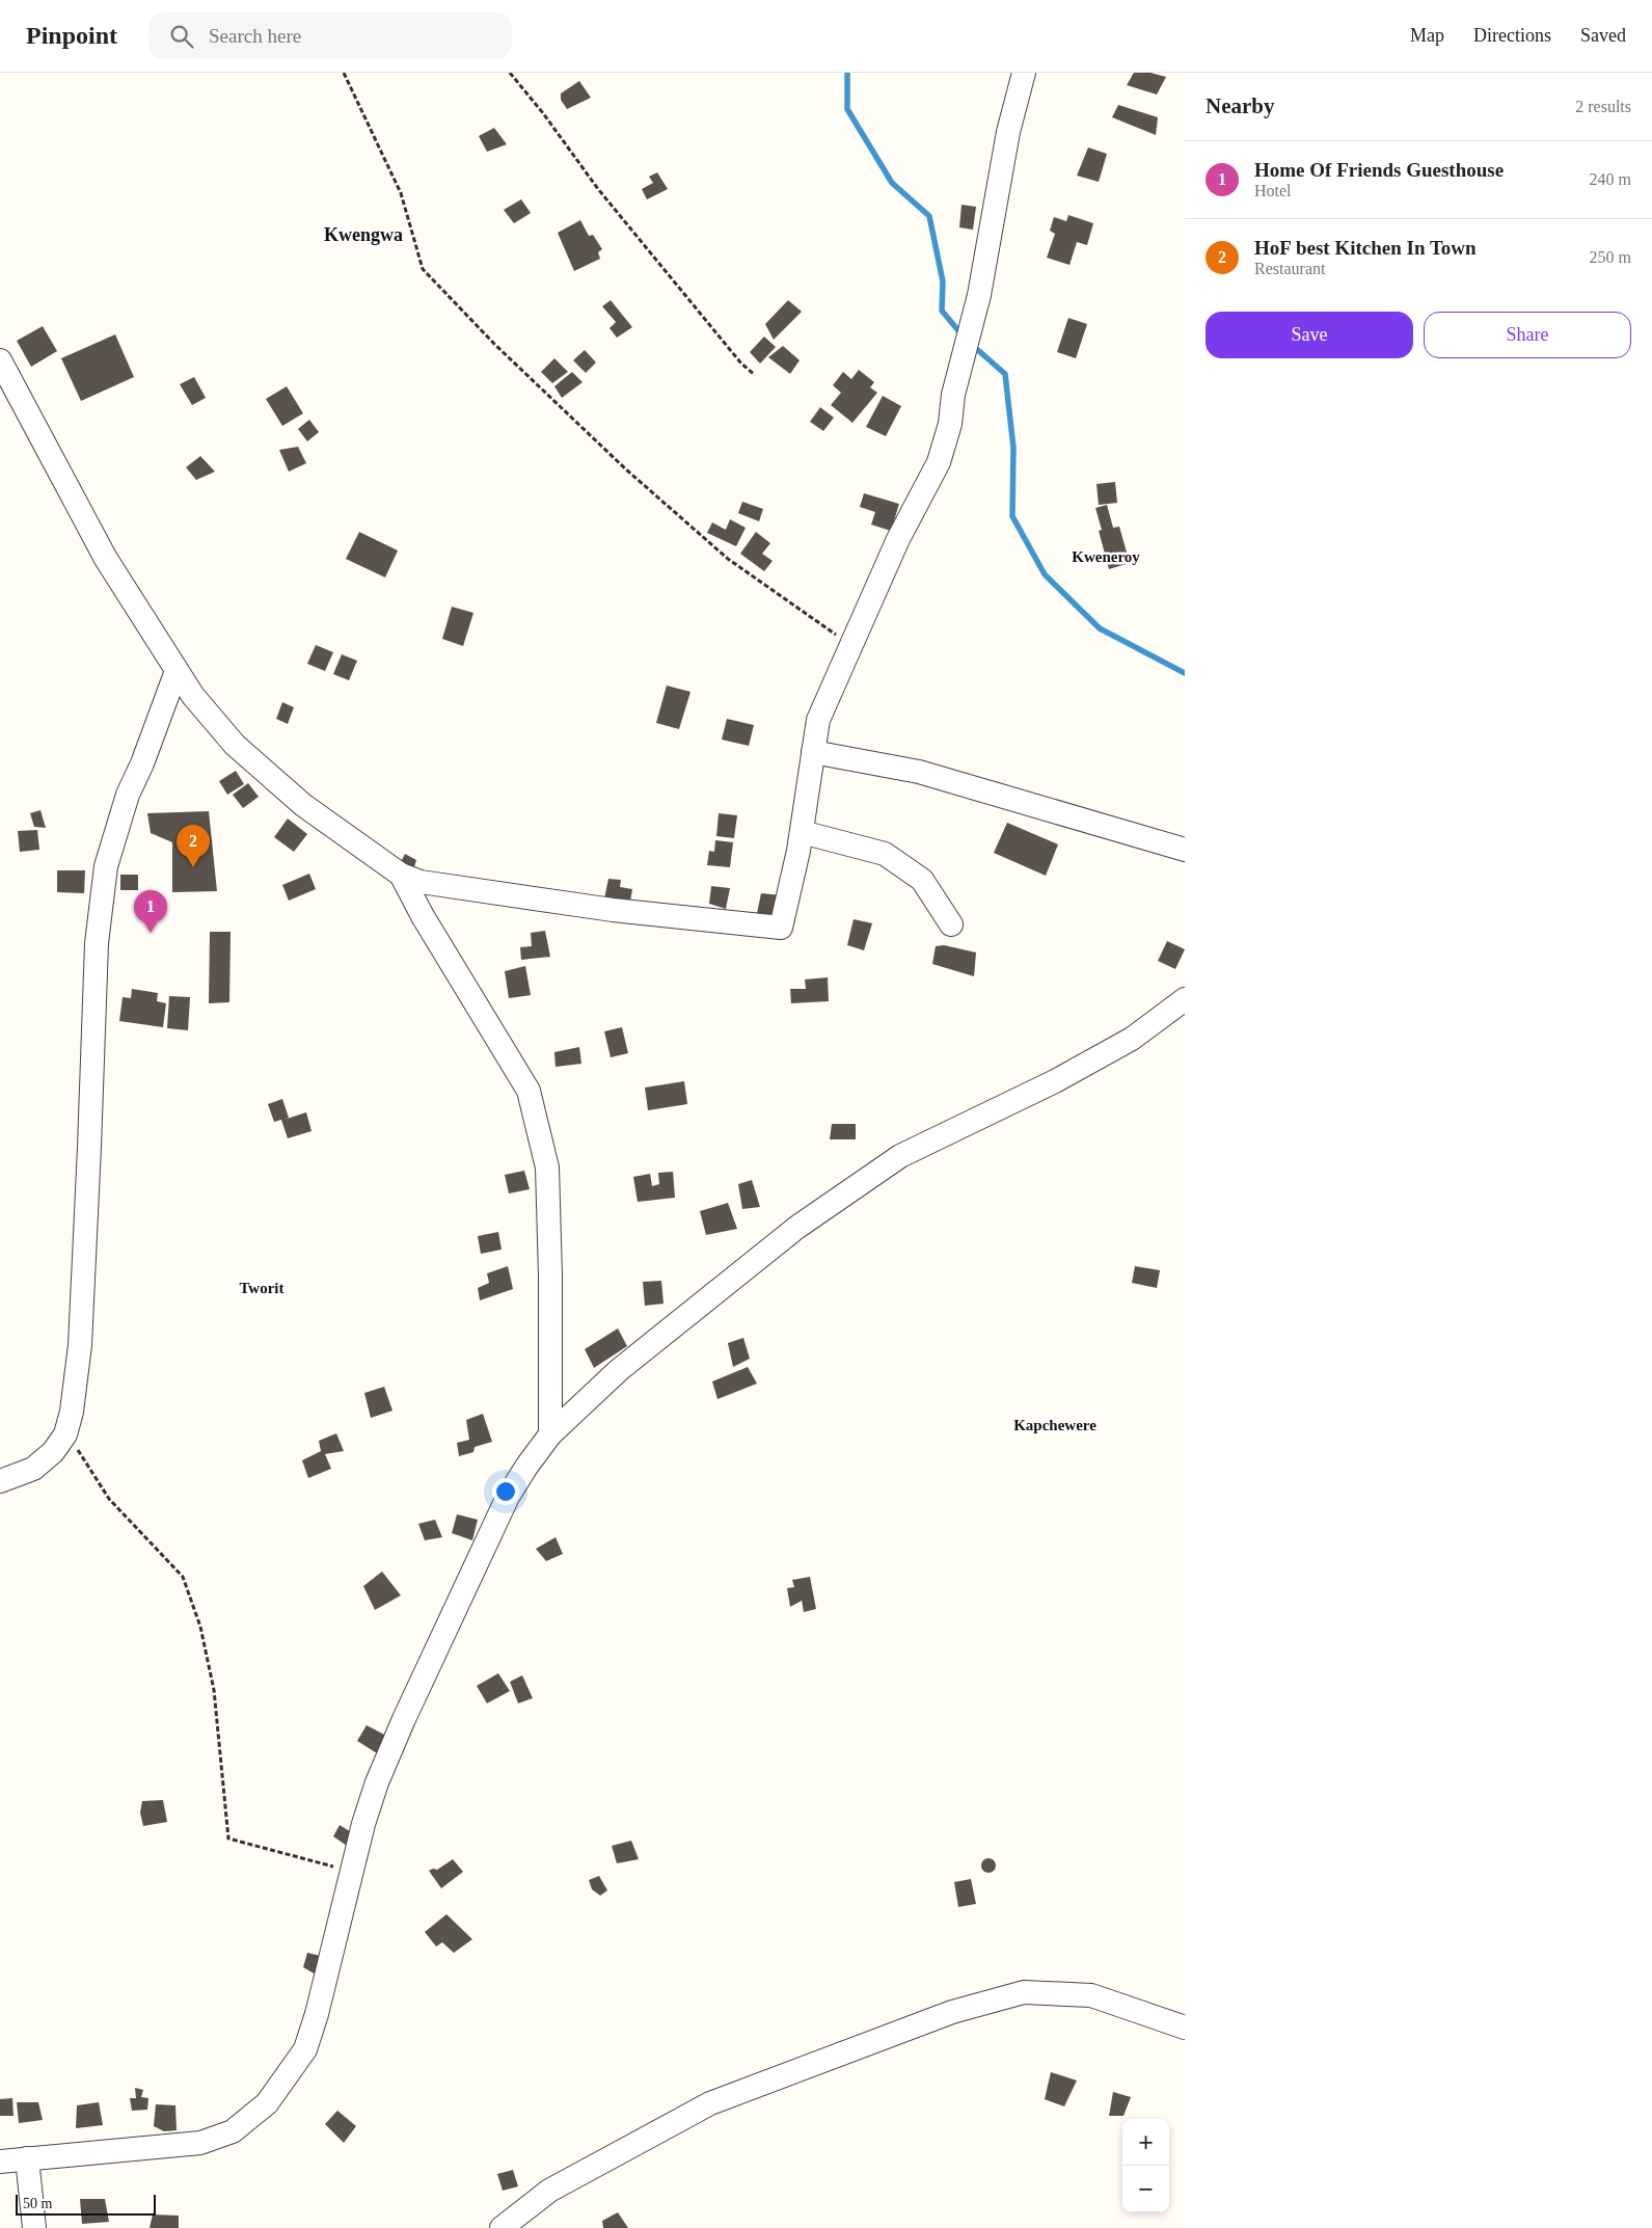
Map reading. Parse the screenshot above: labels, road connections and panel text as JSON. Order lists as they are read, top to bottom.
{
  "districts": [
    "Kwengwa",
    "Kweneroy",
    "Tworit",
    "Kapchewere"
  ],
  "scale_bar": "50 m",
  "page": {
    "header": "Pinpoint",
    "search": "Search here",
    "nav": ["Map", "Directions", "Saved"],
    "heading": ["Nearby", "2 results"],
    "list": [
      {
        "mark": "1",
        "name": "Home Of Friends Guesthouse",
        "note": "Hotel",
        "value": "240 m"
      },
      {
        "mark": "2",
        "name": "HoF best Kitchen In Town",
        "note": "Restaurant",
        "value": "250 m"
      }
    ],
    "buttons": ["Save", "Share"],
    "pins": ["2", "1"],
    "map_buttons": ["+", "−"],
    "scale": "50 m"
  }
}
